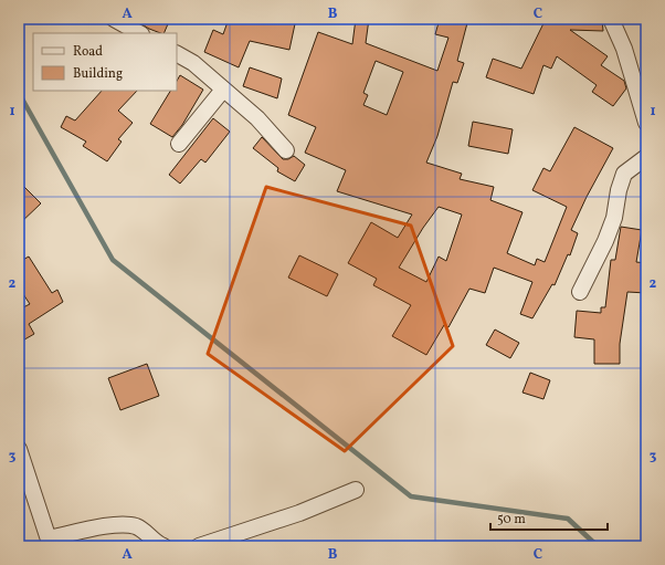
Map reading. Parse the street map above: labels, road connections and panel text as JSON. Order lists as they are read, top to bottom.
{
  "legend": ["Road", "Building"],
  "scale_bar": "50 m",
  "grid": {
    "columns": ["A", "B", "C"],
    "rows": ["1", "2", "3"]
  }
}
